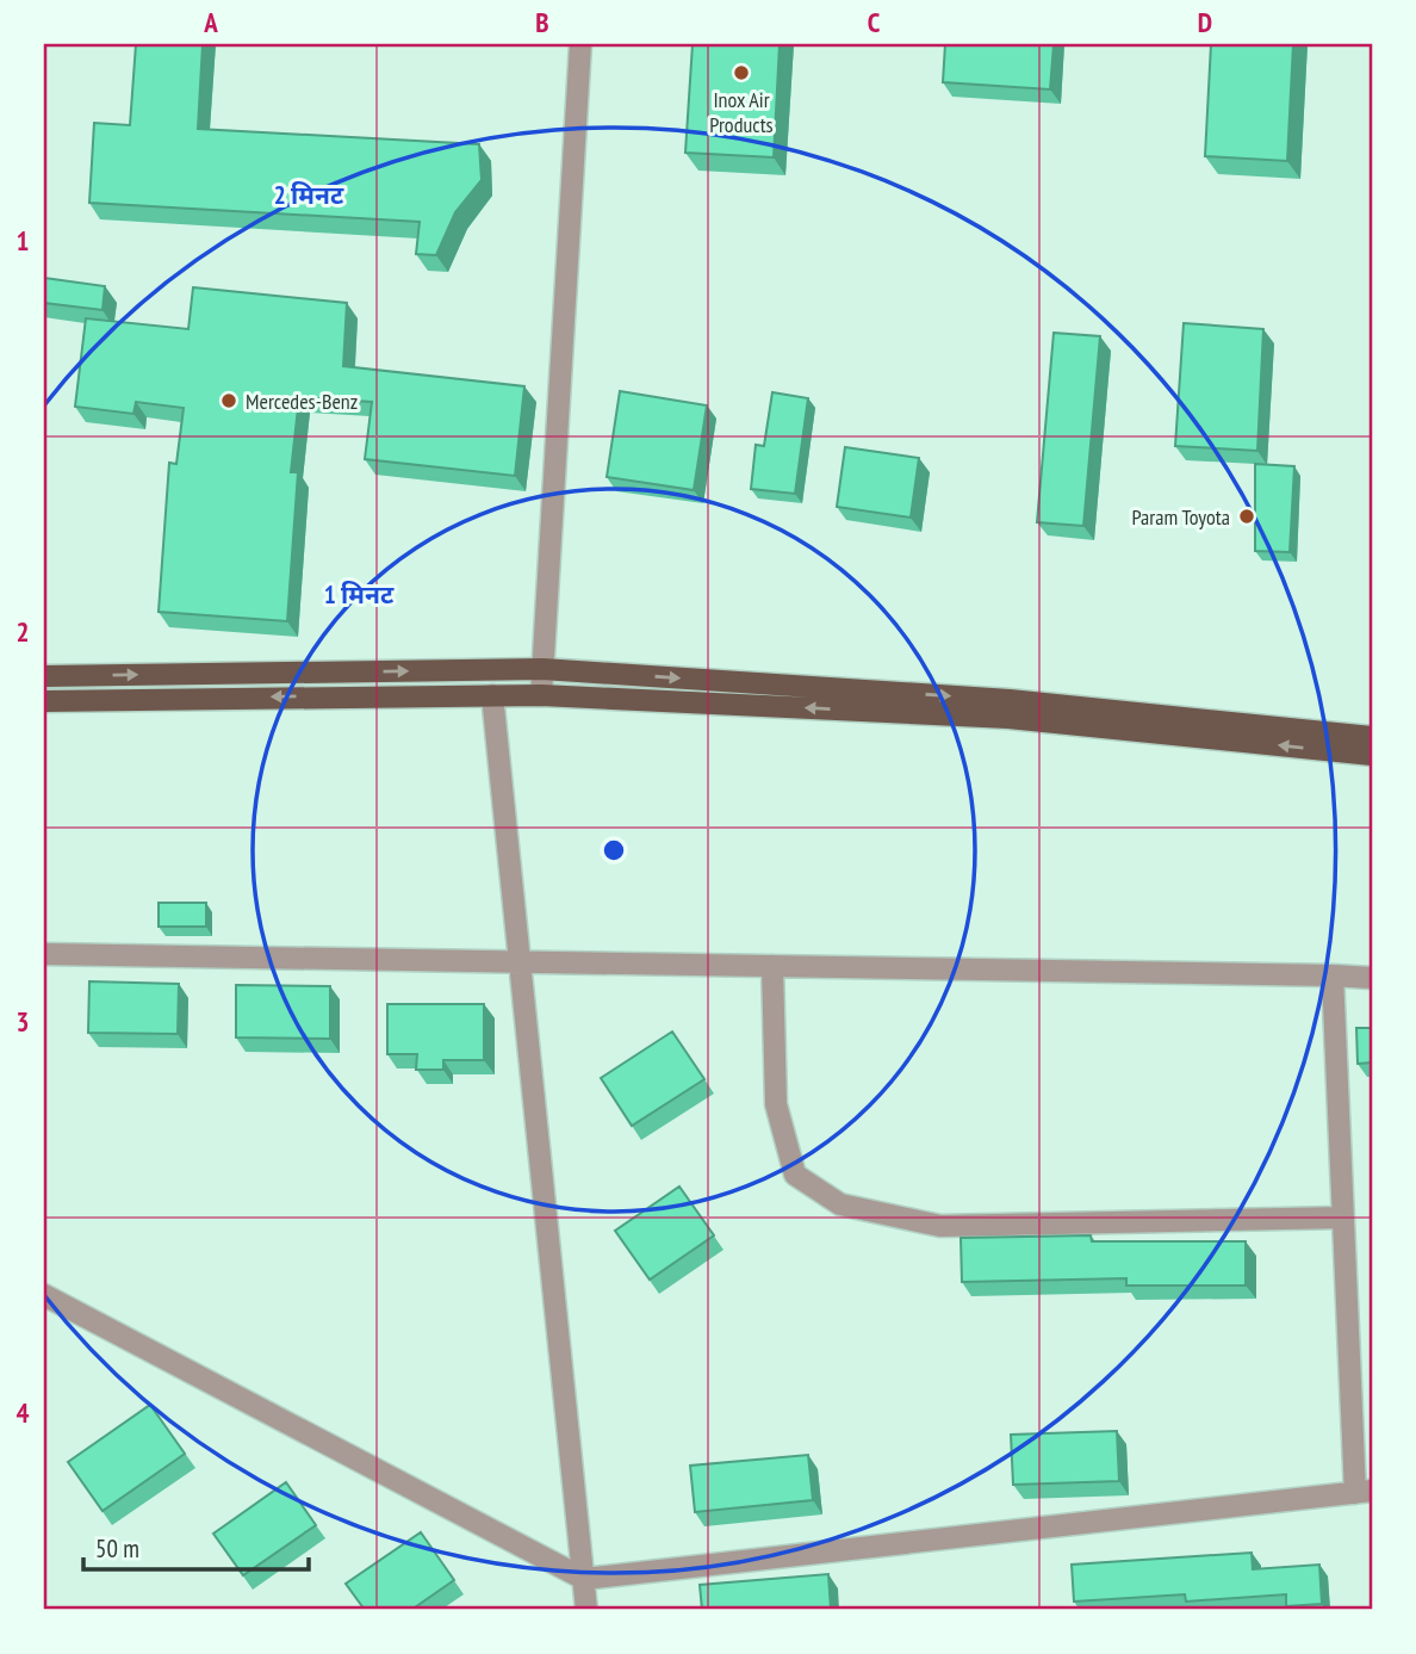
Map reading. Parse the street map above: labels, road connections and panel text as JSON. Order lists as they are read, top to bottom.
{
  "places": ["Inox Air Products", "Mercedes-Benz", "Param Toyota"],
  "scale_bar": "50 m",
  "grid": {
    "columns": [
      "A",
      "B",
      "C",
      "D"
    ],
    "rows": [
      "1",
      "2",
      "3",
      "4"
    ]
  },
  "rings": ["2 मिनट", "1 मिनट"]
}
